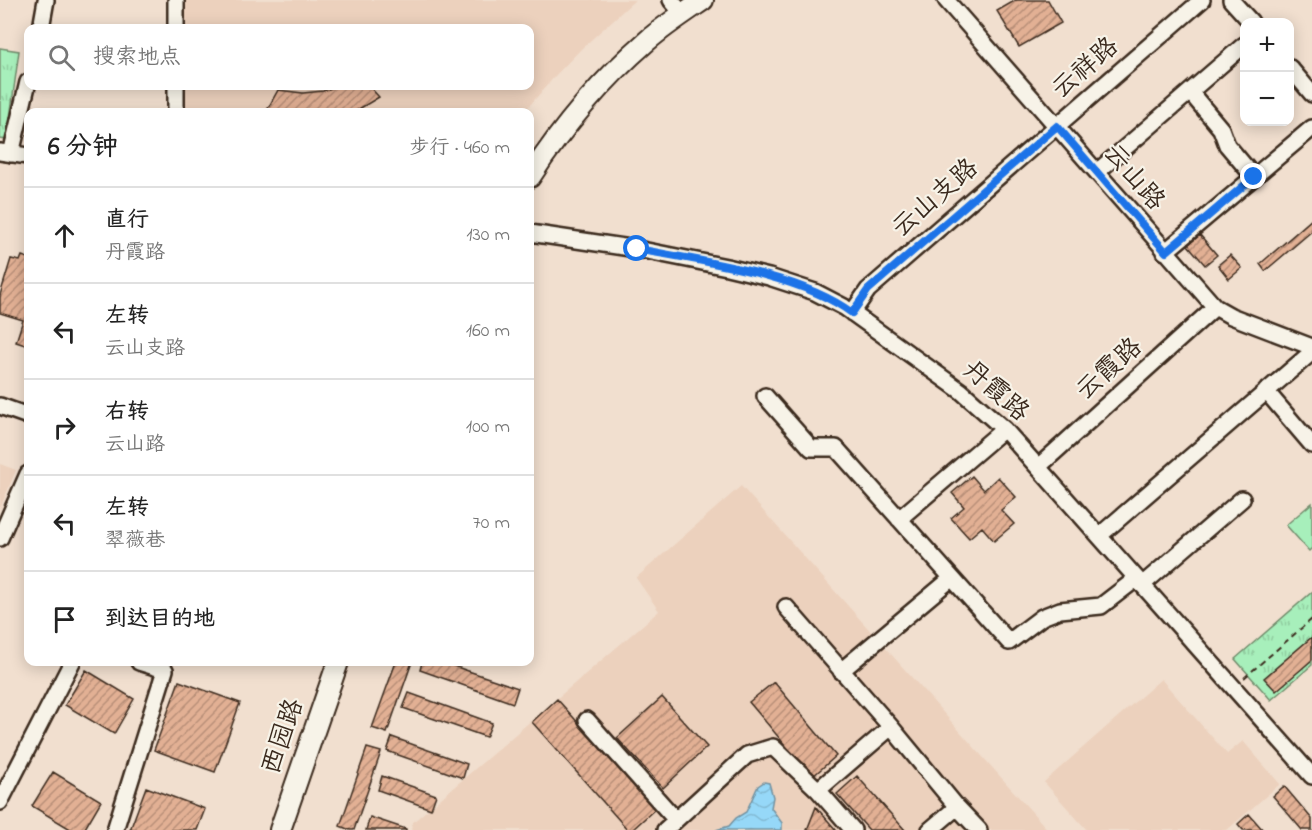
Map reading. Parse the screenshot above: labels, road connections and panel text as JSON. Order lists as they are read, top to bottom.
{
  "streets": {
    "main road": ["西园路"],
    "street": [
      "云祥路",
      "云山路",
      "云山支路",
      "云霞路",
      "丹霞路"
    ]
  },
  "crossings": [
    ["云祥路", "云山路"],
    ["云祥路", "云山支路"],
    ["云山路", "云山支路"],
    ["云山路", "云霞路"],
    ["云山支路", "丹霞路"],
    ["云霞路", "丹霞路"]
  ],
  "page": {
    "map_buttons": ["+", "−"],
    "search": "搜索地点",
    "heading": ["6 分钟", "步行 · 460 m"],
    "list": [
      ["直行", "丹霞路", "130 m"],
      ["左转", "云山支路", "160 m"],
      ["右转", "云山路", "100 m"],
      ["左转", "翠薇巷", "70 m"],
      "到达目的地"
    ]
  }
}
